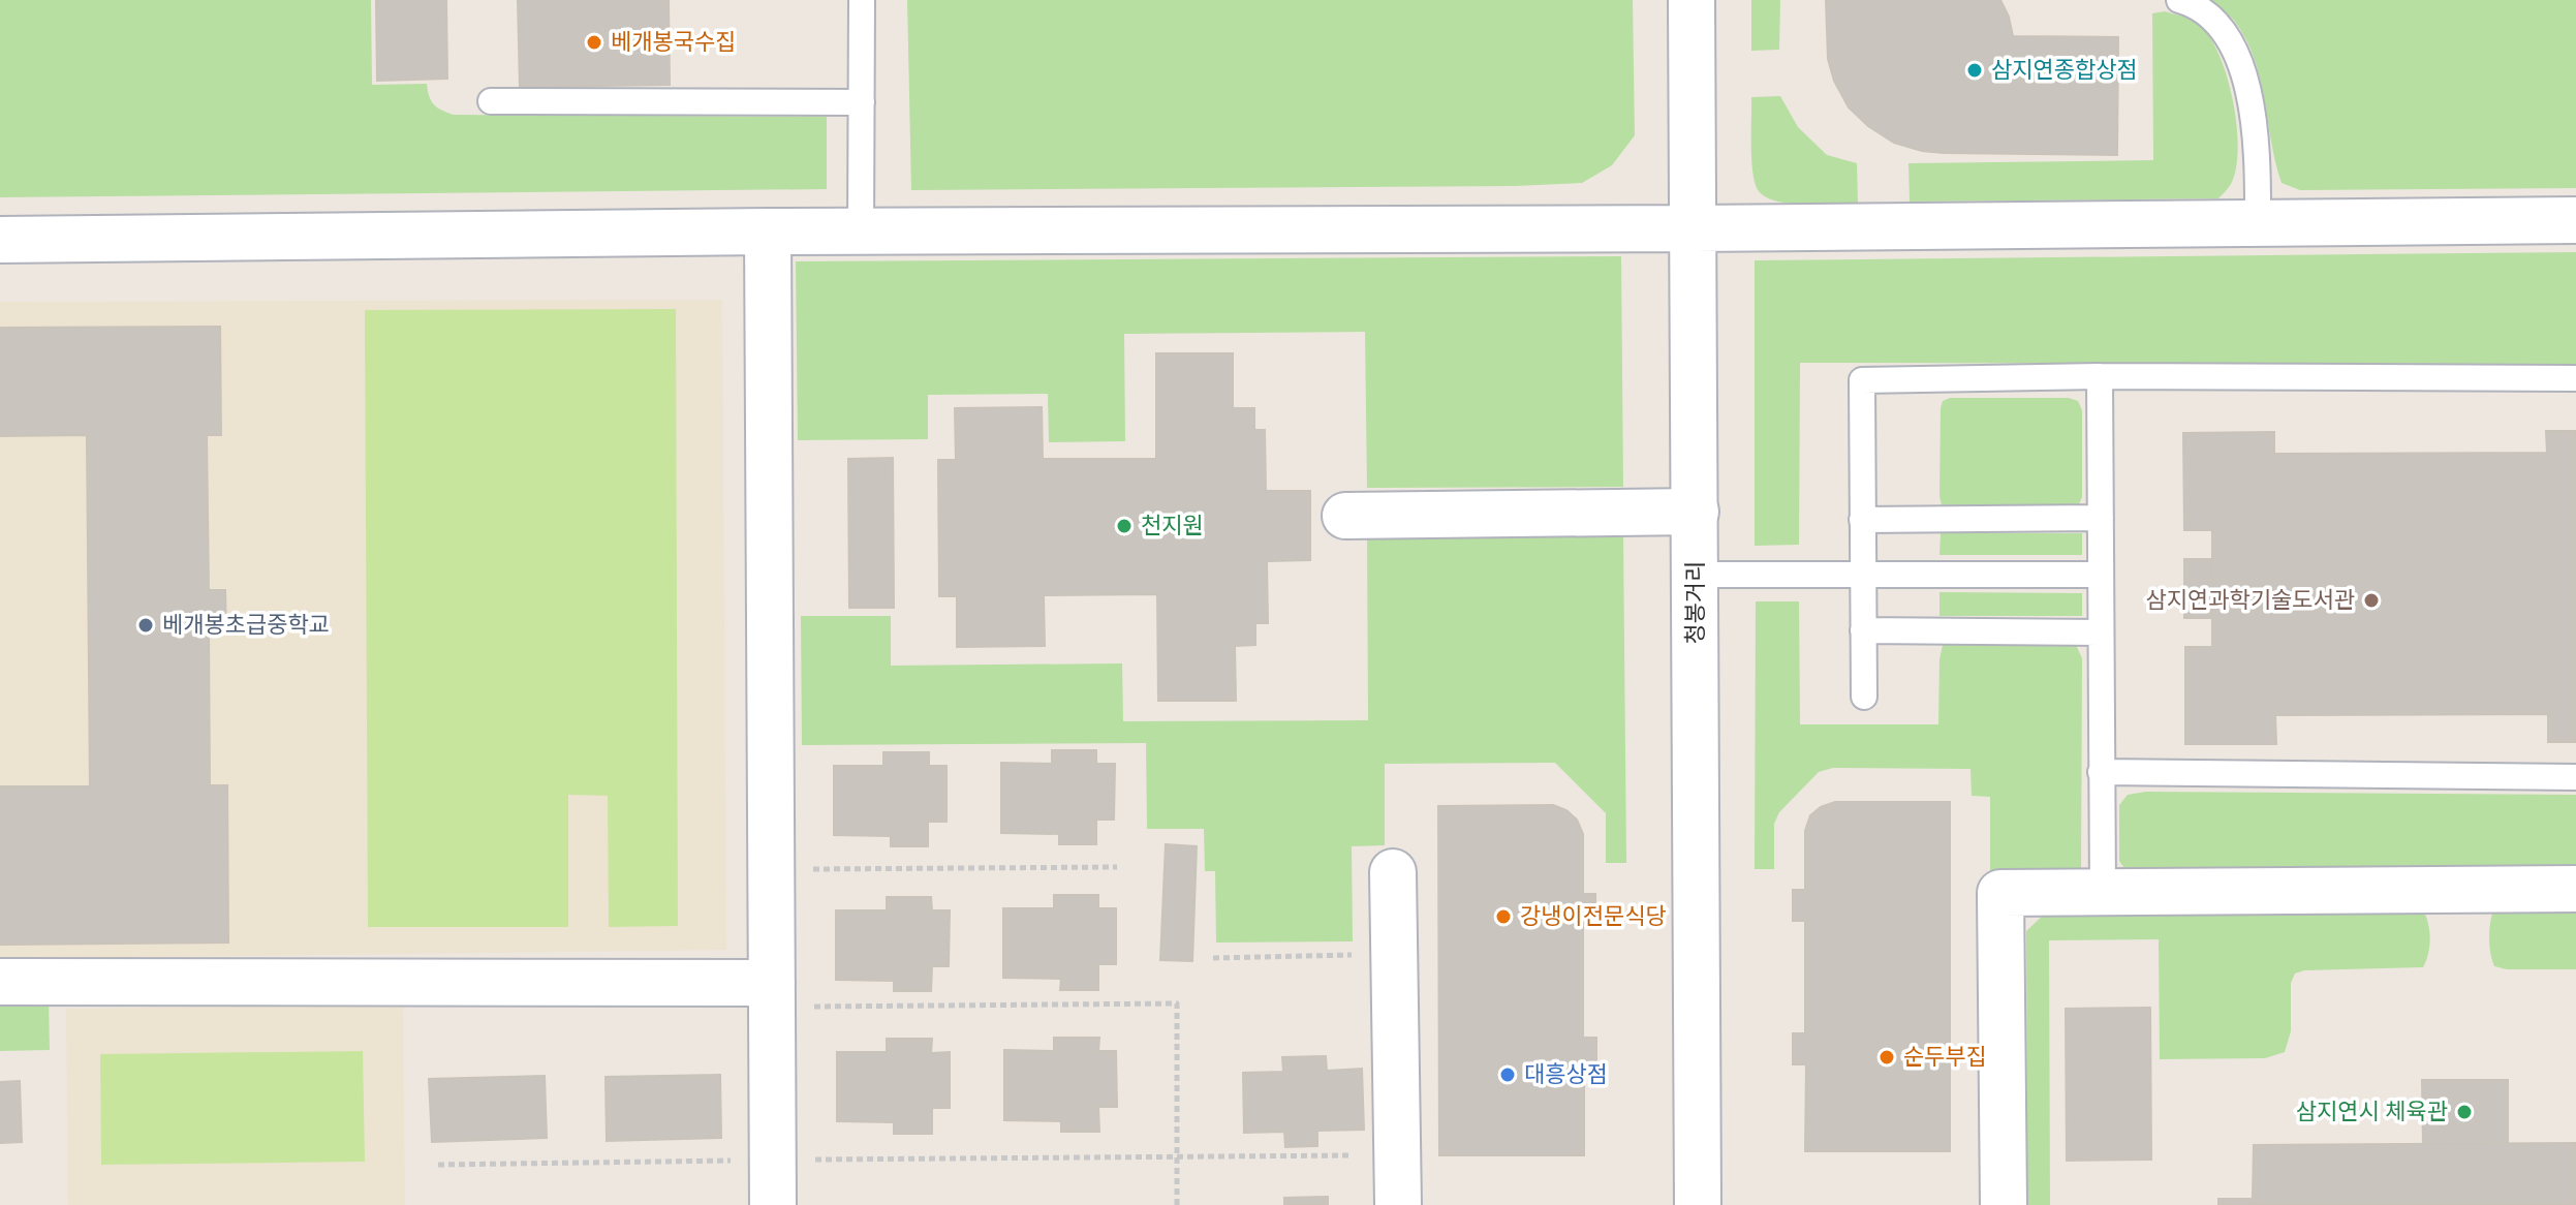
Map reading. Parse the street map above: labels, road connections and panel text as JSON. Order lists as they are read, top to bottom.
{
  "streets": {
    "street": ["청봉거리"]
  },
  "places": [
    "베개봉국수집",
    "삼지연종합상점",
    "천지원",
    "삼지연과학기술도서관",
    "베개봉초급중학교",
    "강냉이전문식당",
    "순두부집",
    "대흥상점",
    "삼지연시 체육관"
  ]
}
